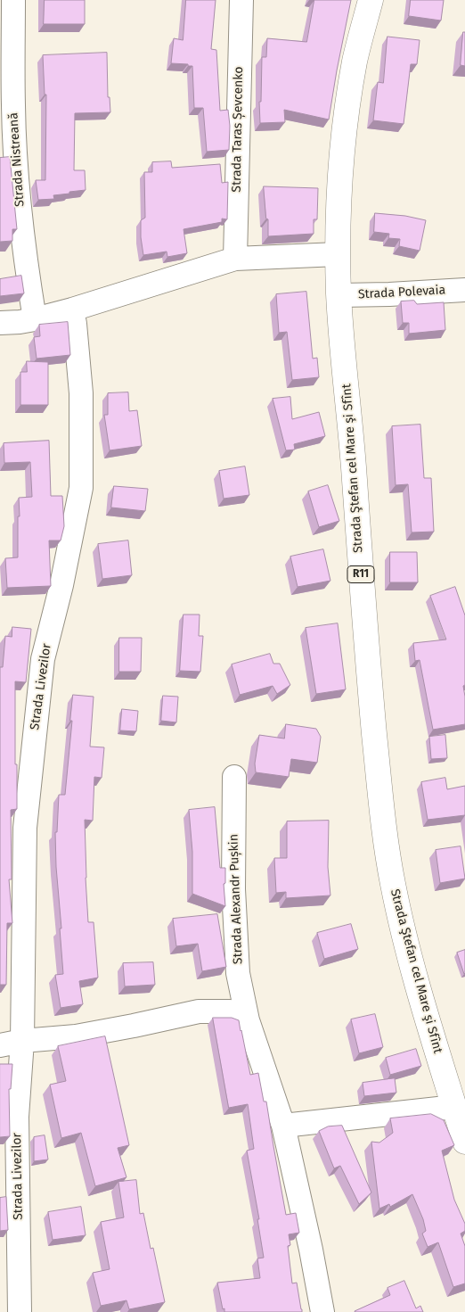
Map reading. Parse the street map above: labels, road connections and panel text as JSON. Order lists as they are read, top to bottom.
{
  "streets": {
    "main road": ["Strada Ştefan cel Mare şi Sfînt", "R11"],
    "street": [
      "Strada Taras Șevcenko",
      "Strada Nistreană",
      "Strada Polevaia",
      "Strada Livezilor",
      "Strada Alexandr Pușkin"
    ]
  },
  "crossings": [
    ["Strada Polevaia", "Strada Ştefan cel Mare şi Sfînt"]
  ]
}
